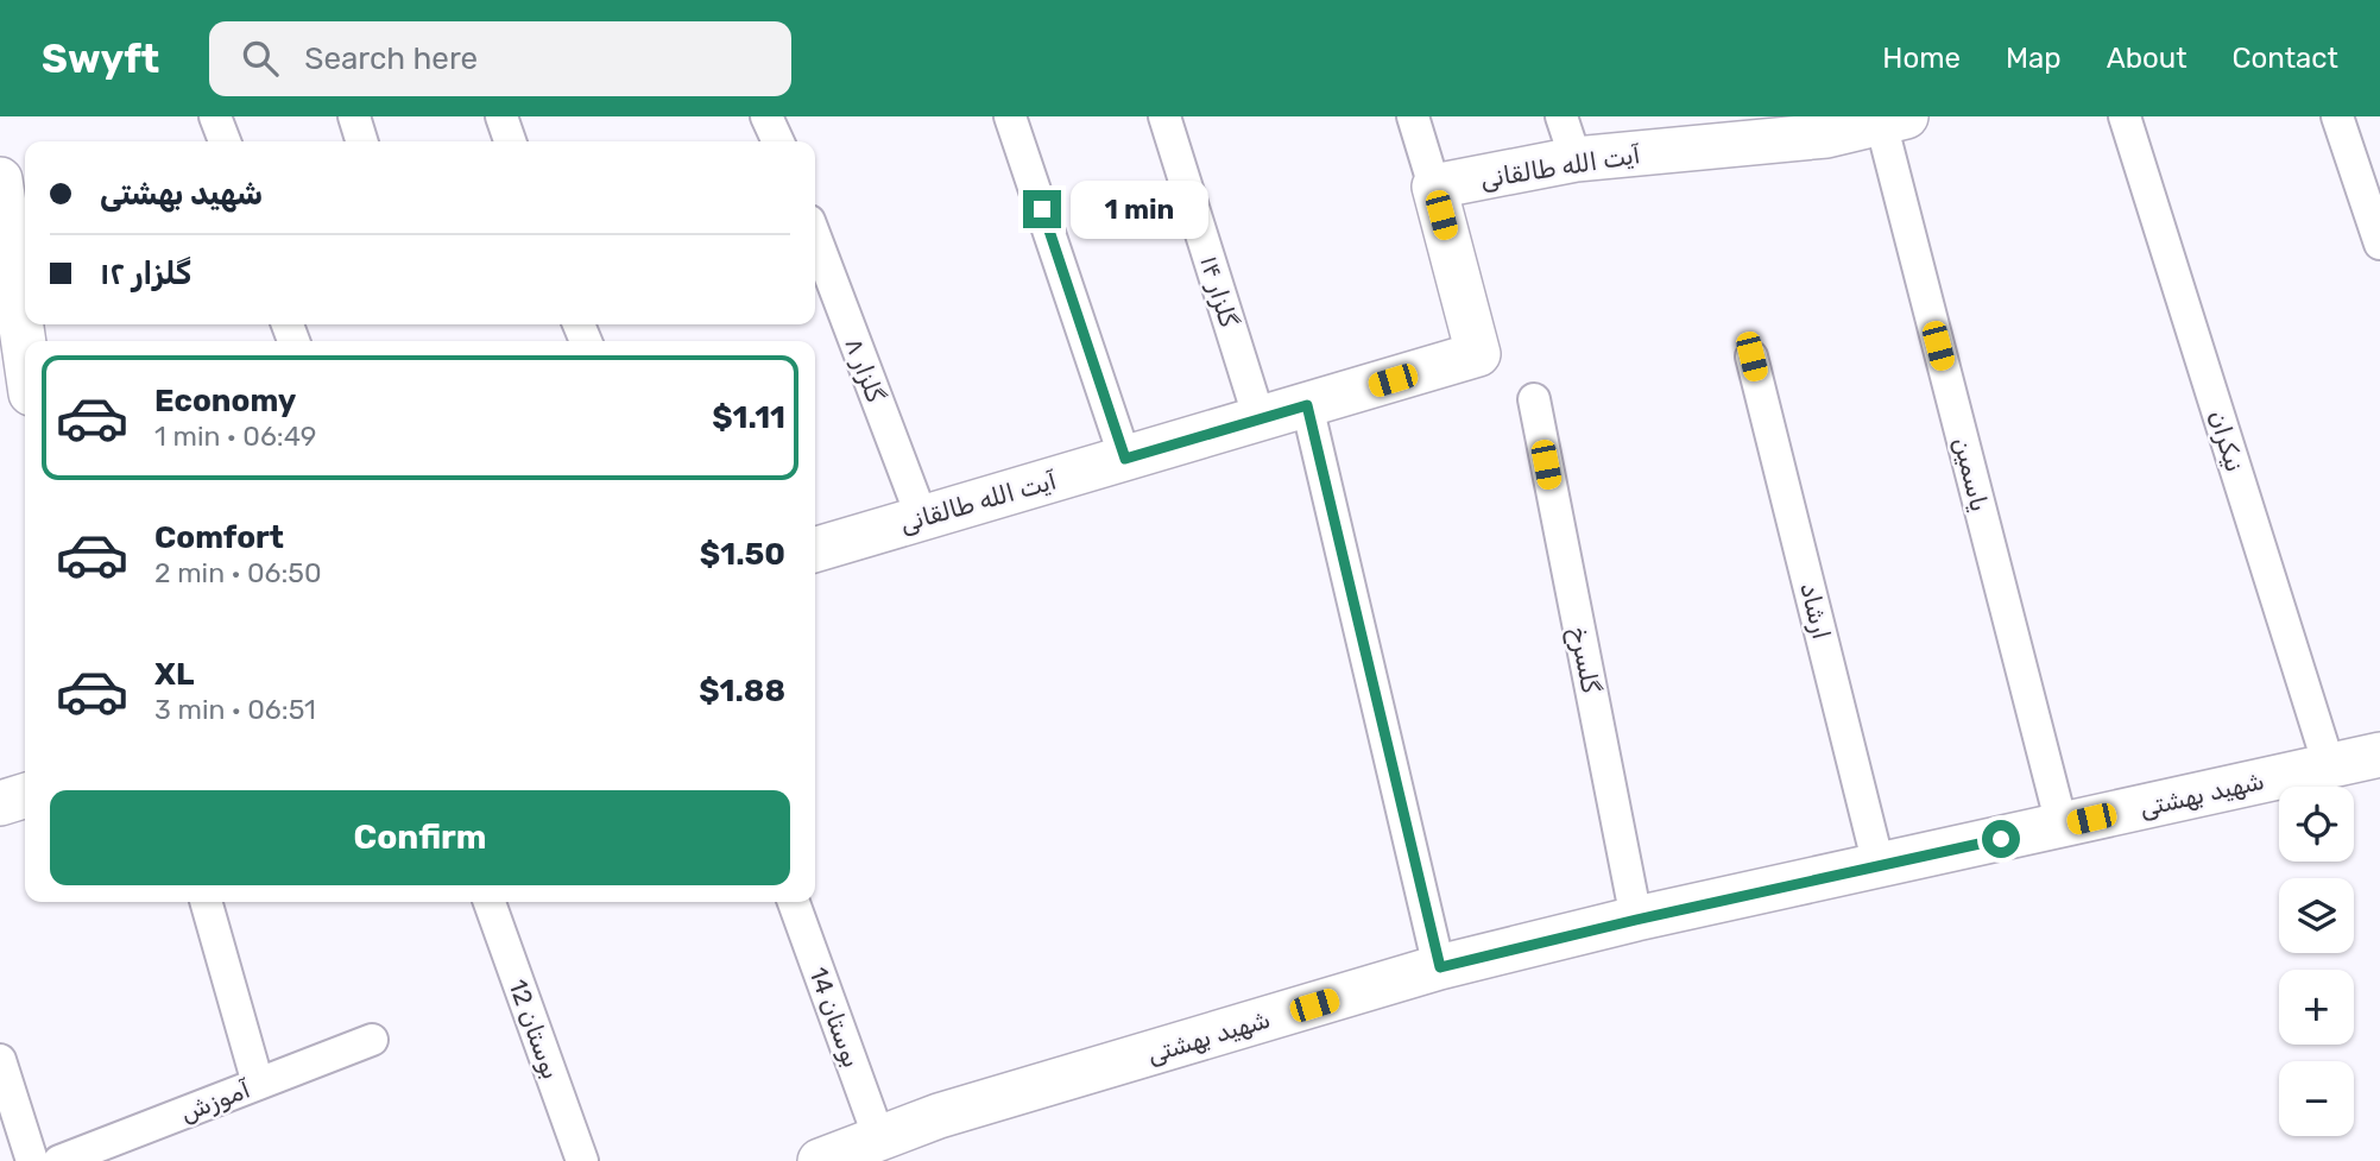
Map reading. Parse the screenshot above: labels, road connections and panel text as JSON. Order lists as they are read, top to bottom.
{
  "streets": {
    "street": [
      "آیت الله طالقانی",
      "گلزار ۱۴",
      "گلزار ۸",
      "نیکران",
      "یاسمین",
      "ارشاد",
      "گلسرخ",
      "شهید بهشتی",
      "بوستان 14",
      "بوستان 12",
      "آموزش"
    ]
  },
  "crossings": [
    ["آیت الله طالقانی", "گلزار ۱۴"],
    ["آیت الله طالقانی", "گلزار ۸"],
    ["آیت الله طالقانی", "یاسمین"],
    ["نیکران", "شهید بهشتی"],
    ["یاسمین", "شهید بهشتی"],
    ["ارشاد", "شهید بهشتی"],
    ["گلسرخ", "شهید بهشتی"],
    ["شهید بهشتی", "بوستان 14"]
  ],
  "page": {
    "header": "Swyft",
    "search": "Search here",
    "nav": [
      "Home",
      "Map",
      "About",
      "Contact"
    ],
    "banner": ["شهید بهشتی", "گلزار ۱۲"],
    "bubble": "1 min",
    "list": [
      {
        "name": "Economy",
        "note": "1 min · 06:49",
        "value": "$1.11"
      },
      {
        "name": "Comfort",
        "note": "2 min · 06:50",
        "value": "$1.50"
      },
      {
        "name": "XL",
        "note": "3 min · 06:51",
        "value": "$1.88"
      }
    ],
    "buttons": "Confirm",
    "map_buttons": ["+", "−"]
  }
}
